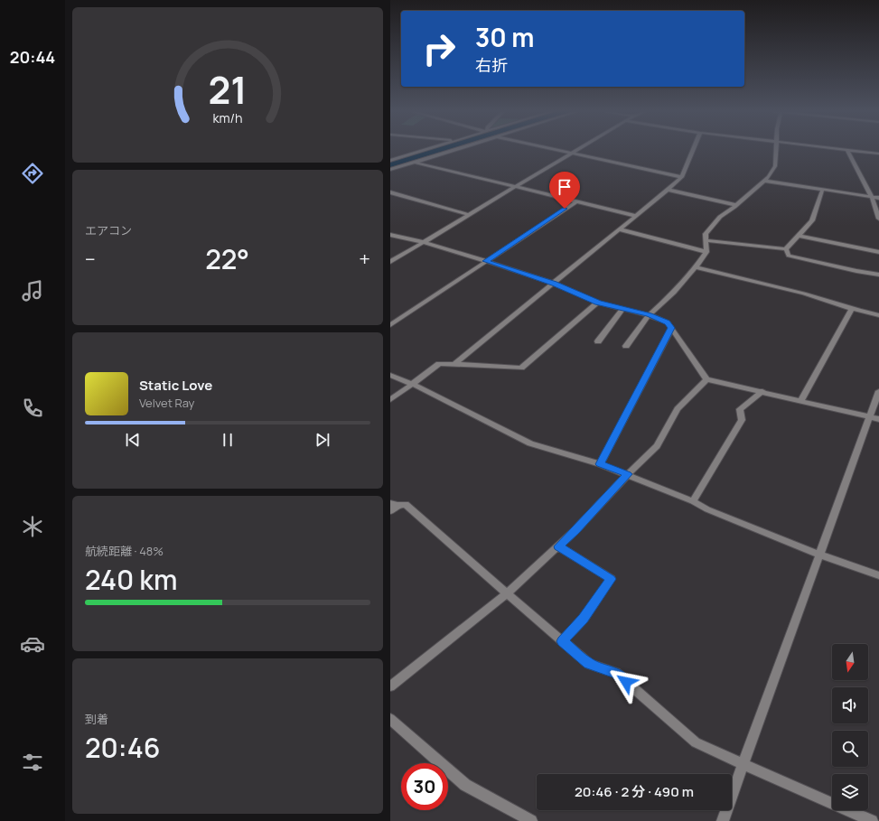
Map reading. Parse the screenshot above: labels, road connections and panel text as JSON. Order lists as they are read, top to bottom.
{
  "north": "bottom",
  "page": {
    "tabs": "20:44",
    "turn": ["30 m", "右折"],
    "tile": [
      "エアコン",
      ["航続距離 · 48%", "240 km"],
      ["到着", "20:46"]
    ],
    "heat": ["−", "22°", "+"],
    "song": ["Static Love", "Velvet Ray"],
    "limit": "30",
    "trip": "20:46 · 2 分 · 490 m",
    "gauge": ["21", "km/h"]
  }
}
